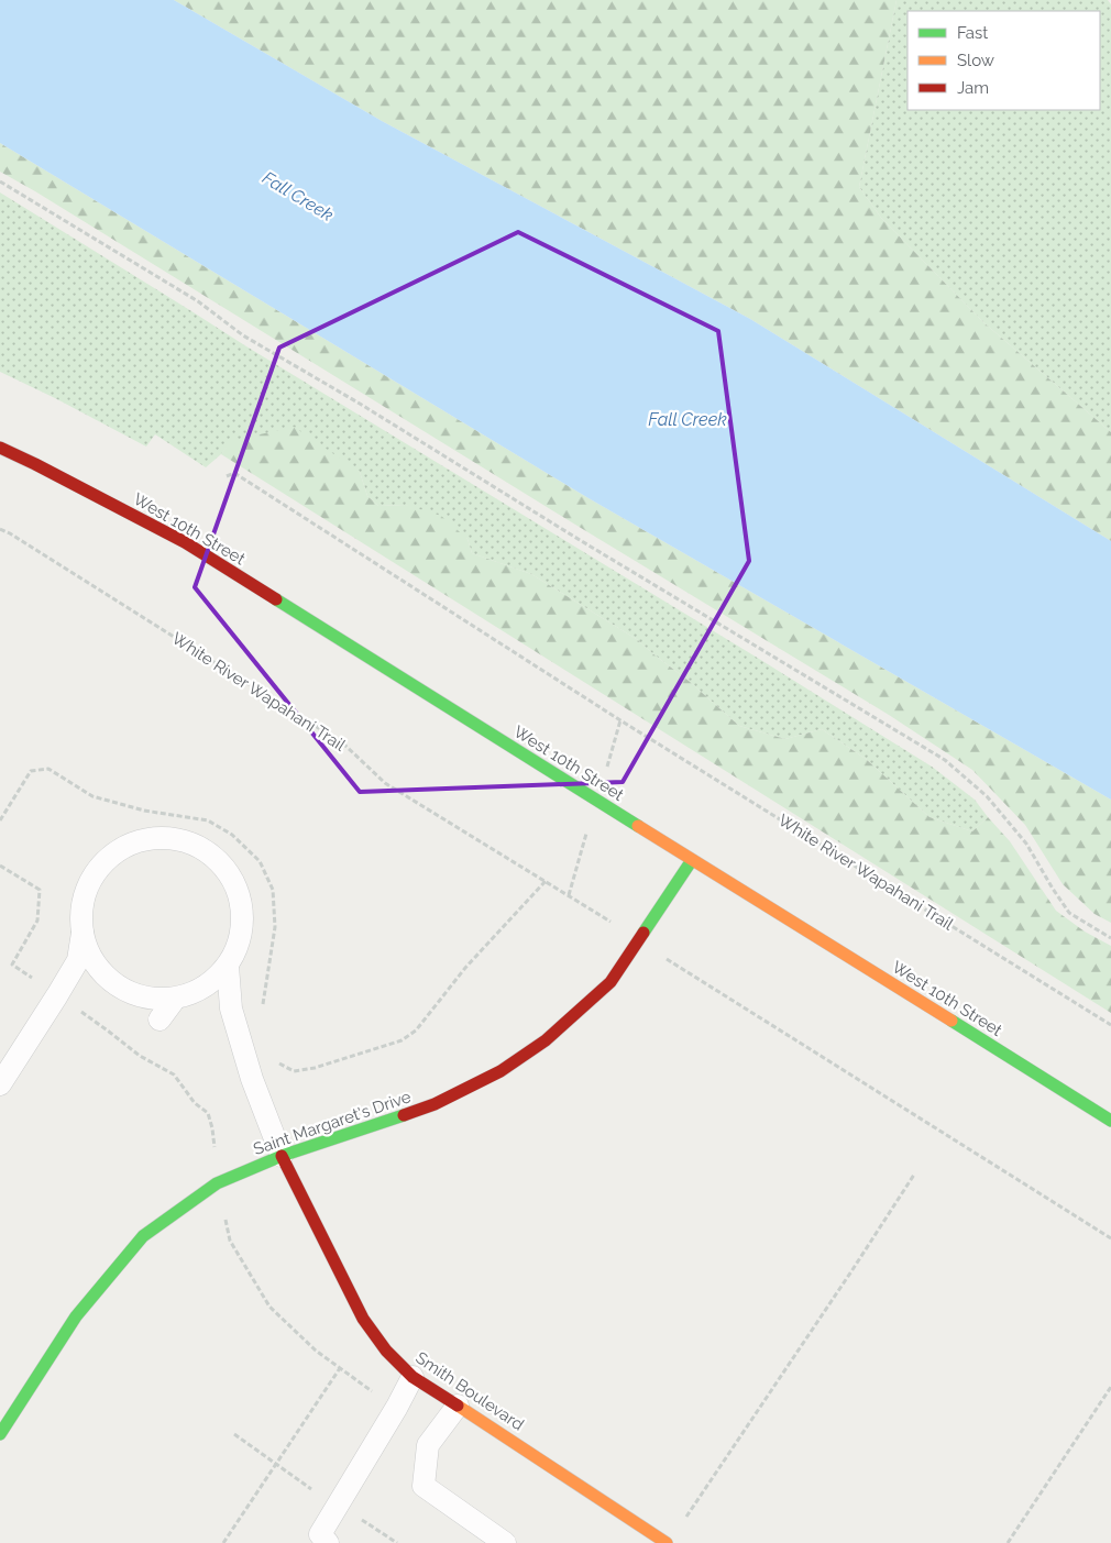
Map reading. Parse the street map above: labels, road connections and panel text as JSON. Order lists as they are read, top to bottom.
{
  "streets": {
    "street": ["West 10th Street", "Saint Margaret's Drive", "Smith Boulevard"],
    "path": ["White River Wapahani Trail"]
  },
  "crossings": [
    ["West 10th Street", "Saint Margaret's Drive"],
    ["Saint Margaret's Drive", "Smith Boulevard"]
  ],
  "water": ["Fall Creek"],
  "legend": ["Fast", "Slow", "Jam"]
}
